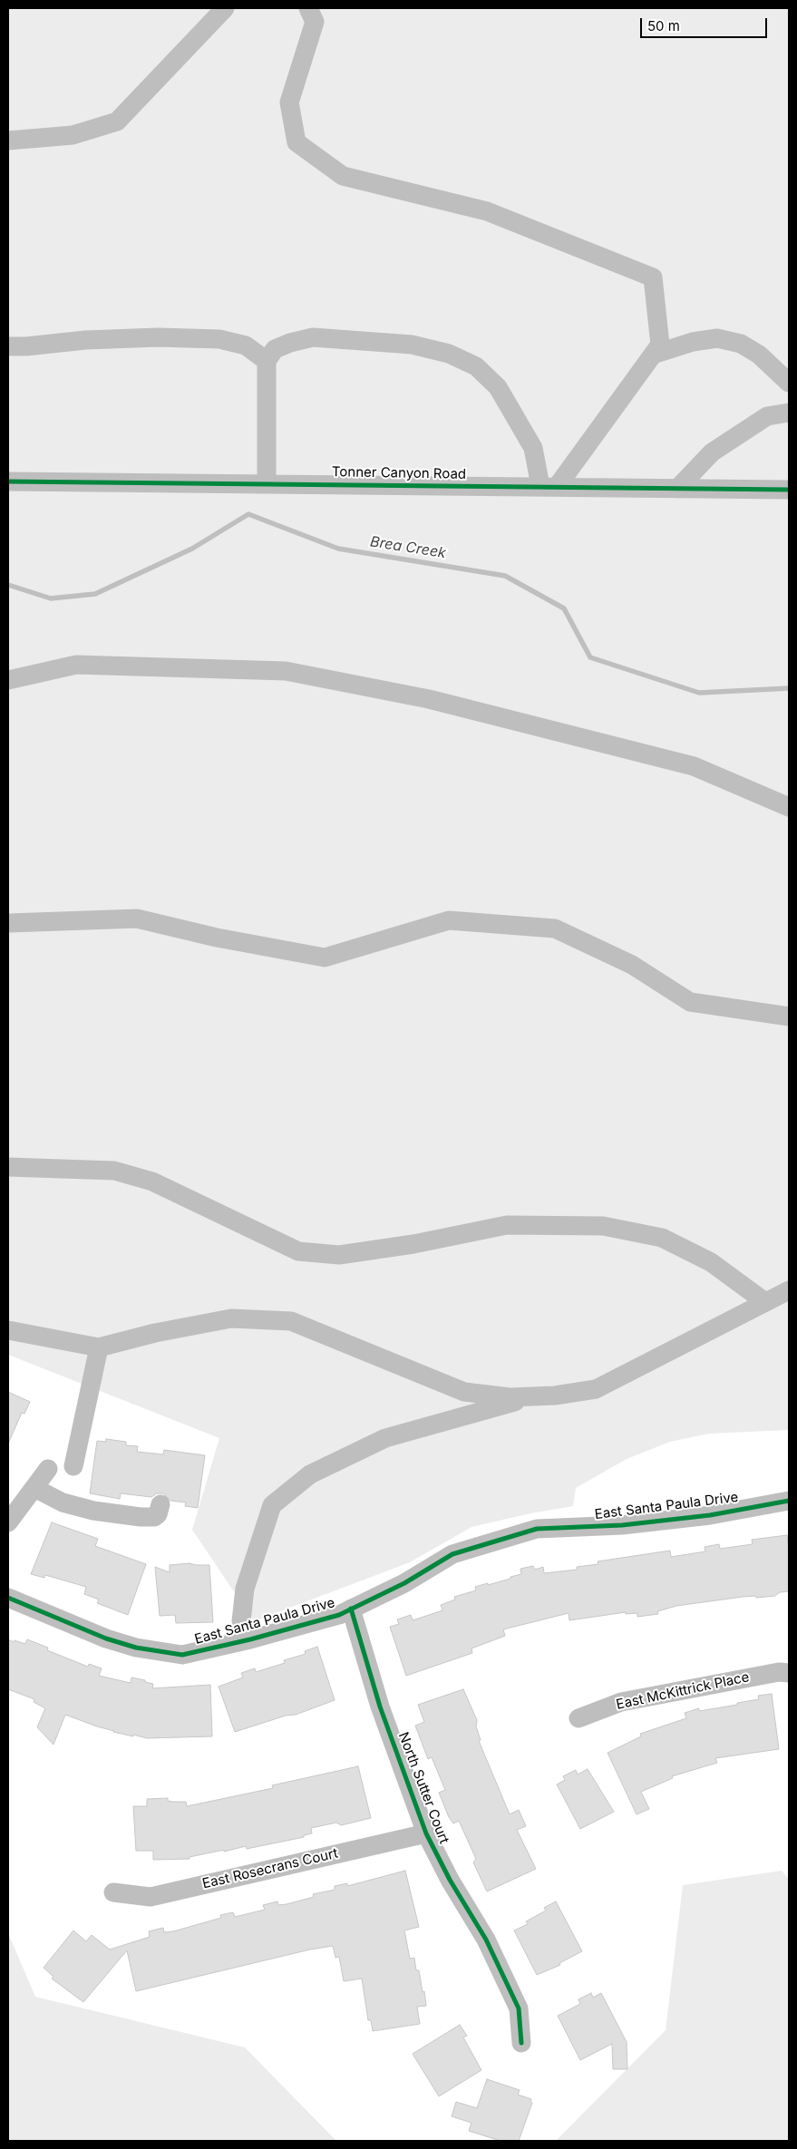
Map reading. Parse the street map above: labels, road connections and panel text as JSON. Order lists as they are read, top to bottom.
{
  "streets": {
    "street": [
      "Tonner Canyon Road",
      "East Santa Paula Drive",
      "East McKittrick Place",
      "North Sutter Court",
      "East Rosecrans Court"
    ]
  },
  "crossings": [
    ["East Santa Paula Drive", "North Sutter Court"],
    ["North Sutter Court", "East Rosecrans Court"]
  ],
  "water": ["Brea Creek"],
  "scale_bar": "50 m"
}
